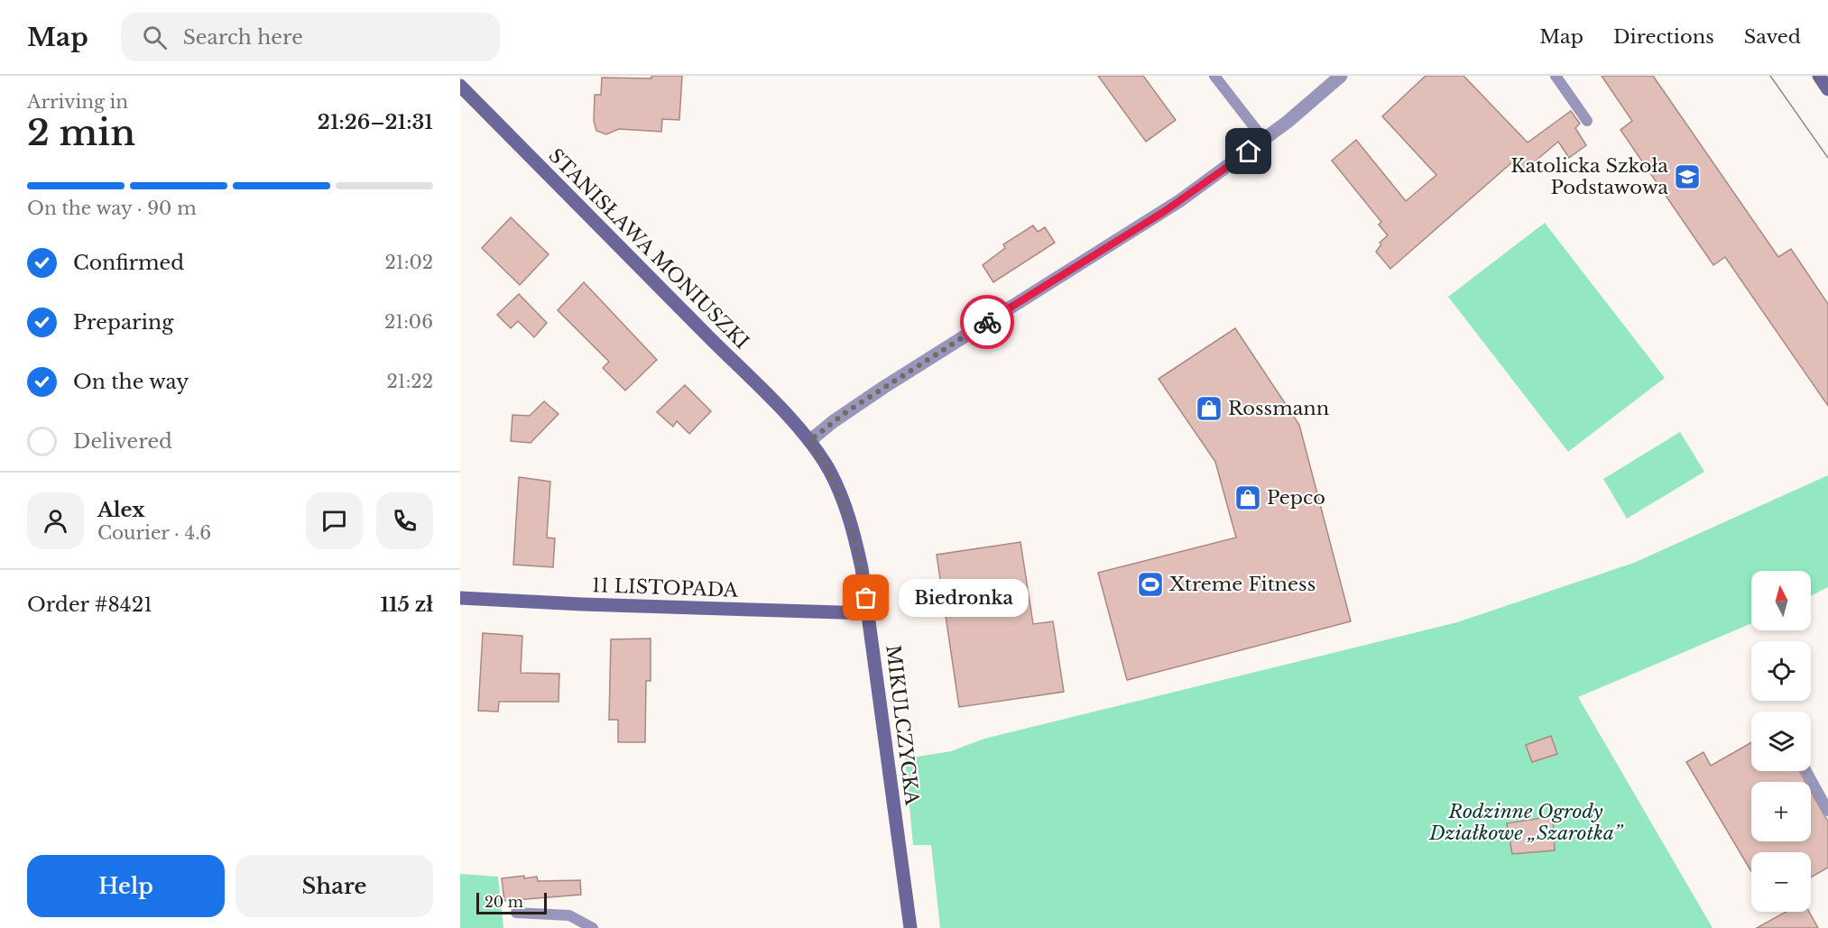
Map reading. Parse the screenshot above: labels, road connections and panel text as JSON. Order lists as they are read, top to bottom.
{
  "streets": {
    "street": ["STANISŁAWA MONIUSZKI", "11 LISTOPADA", "MIKULCZYCKA"]
  },
  "crossings": [
    ["STANISŁAWA MONIUSZKI", "MIKULCZYCKA"],
    ["11 LISTOPADA", "MIKULCZYCKA"]
  ],
  "parks": ["Rodzinne Ogrody Działkowe „Szarotka”"],
  "places": {
    "school or university": ["Katolicka Szkoła Podstawowa"],
    "shop": ["Rossmann", "Pepco"],
    "sports": ["Xtreme Fitness"],
    "other": ["Biedronka"]
  },
  "scale_bar": "20 m",
  "north": "top",
  "page": {
    "header": "Map",
    "search": "Search here",
    "nav": ["Map", "Directions", "Saved"],
    "heading": ["2 min", "Arriving in", "21:26–21:31"],
    "panel": [
      "Alex",
      "Courier · 4.6",
      "Order #8421",
      "115 zł"
    ],
    "bar": "On the way · 90 m",
    "list": [
      ["Confirmed", "21:02"],
      ["Preparing", "21:06"],
      ["On the way", "21:22"],
      "Delivered"
    ],
    "map_buttons": ["+", "−"],
    "bubble": "Biedronka",
    "buttons": ["Help", "Share"],
    "scale": "20 m"
  }
}
